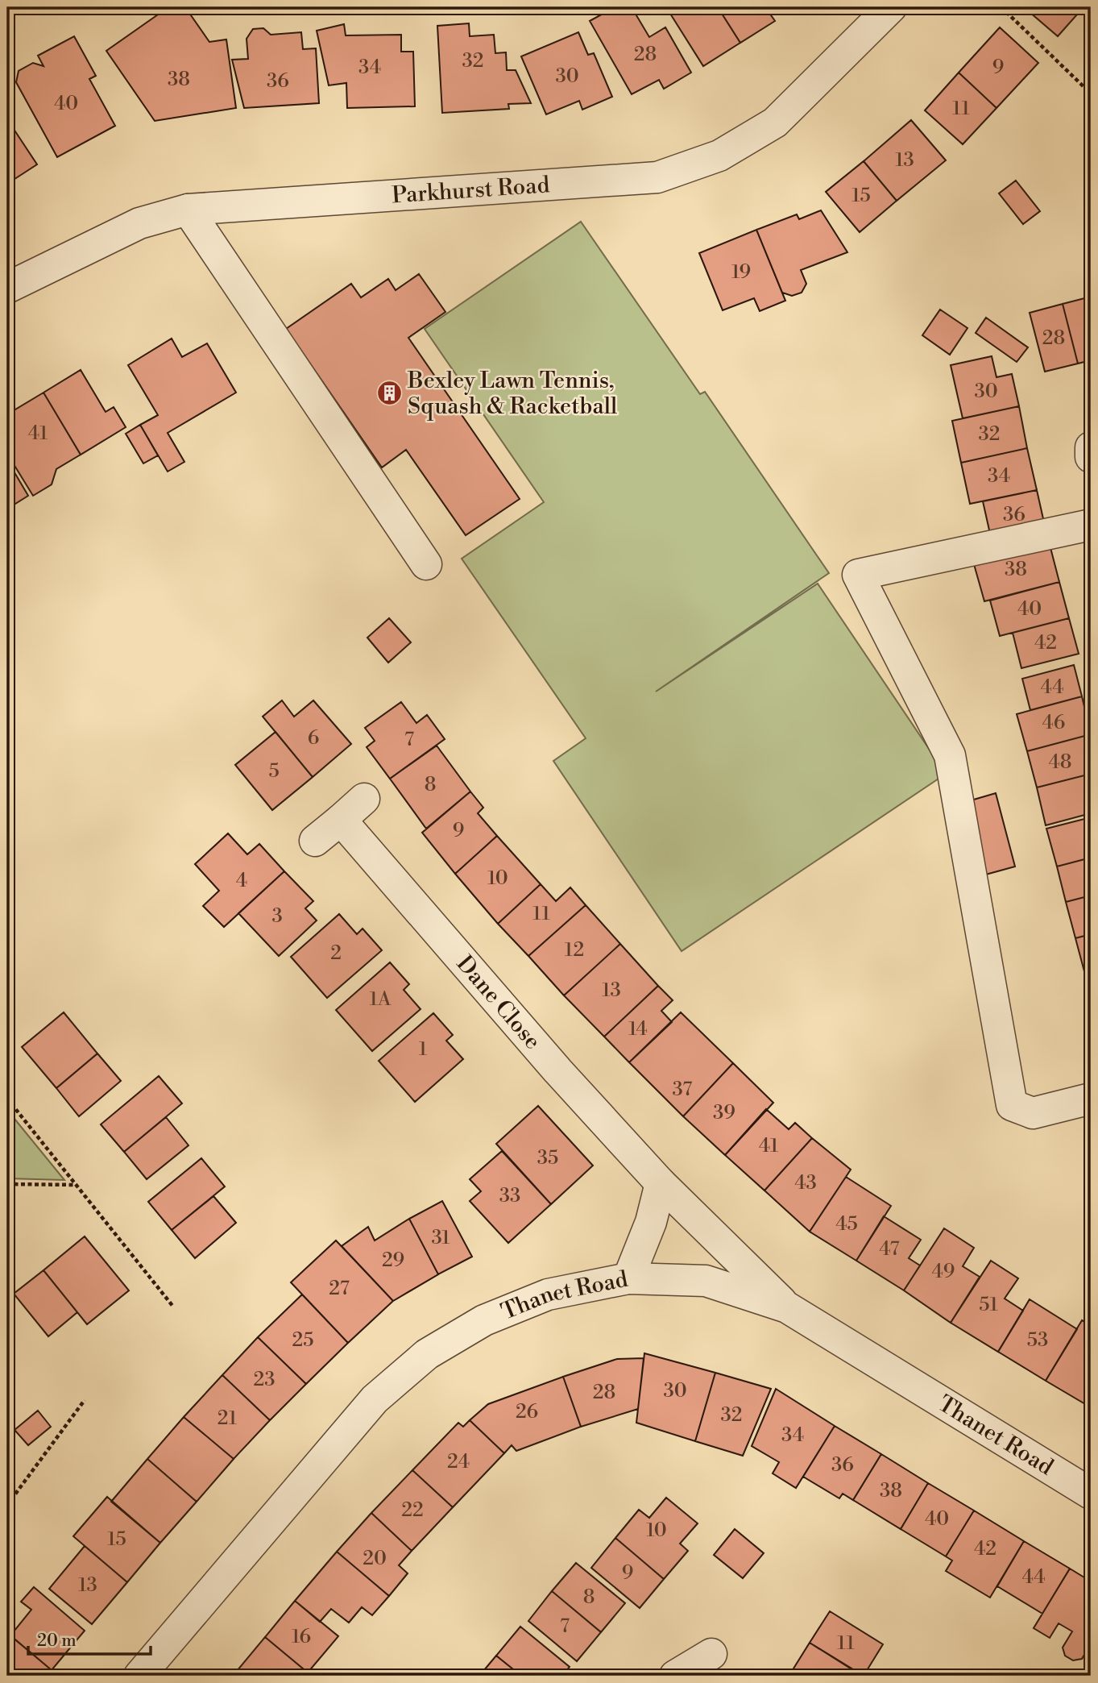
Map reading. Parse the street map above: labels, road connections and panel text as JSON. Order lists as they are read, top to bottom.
{
  "streets": {
    "street": ["Parkhurst Road", "Dane Close", "Thanet Road"]
  },
  "crossings": [
    ["Dane Close", "Thanet Road"]
  ],
  "places": {
    "building": ["Bexley Lawn Tennis, Squash & Racketball"]
  },
  "house_numbers": [
    "28",
    "32",
    "34",
    "9",
    "30",
    "38",
    "36",
    "40",
    "11",
    "13",
    "15",
    "19",
    "28",
    "30",
    "41",
    "32",
    "34",
    "36",
    "38",
    "40",
    "42",
    "44",
    "46",
    "6",
    "7",
    "48",
    "5",
    "8",
    "9",
    "10",
    "4",
    "11",
    "3",
    "12",
    "2",
    "13",
    "1A",
    "14",
    "1",
    "37",
    "39",
    "41",
    "35",
    "43",
    "33",
    "45",
    "31",
    "47",
    "29",
    "49",
    "27",
    "51",
    "25",
    "53",
    "23",
    "30",
    "28",
    "26",
    "32",
    "21",
    "34",
    "24",
    "36",
    "38",
    "22",
    "40",
    "10",
    "15",
    "42",
    "20",
    "9",
    "44",
    "13",
    "8",
    "7",
    "16",
    "11"
  ],
  "scale_bar": "20 m"
}
